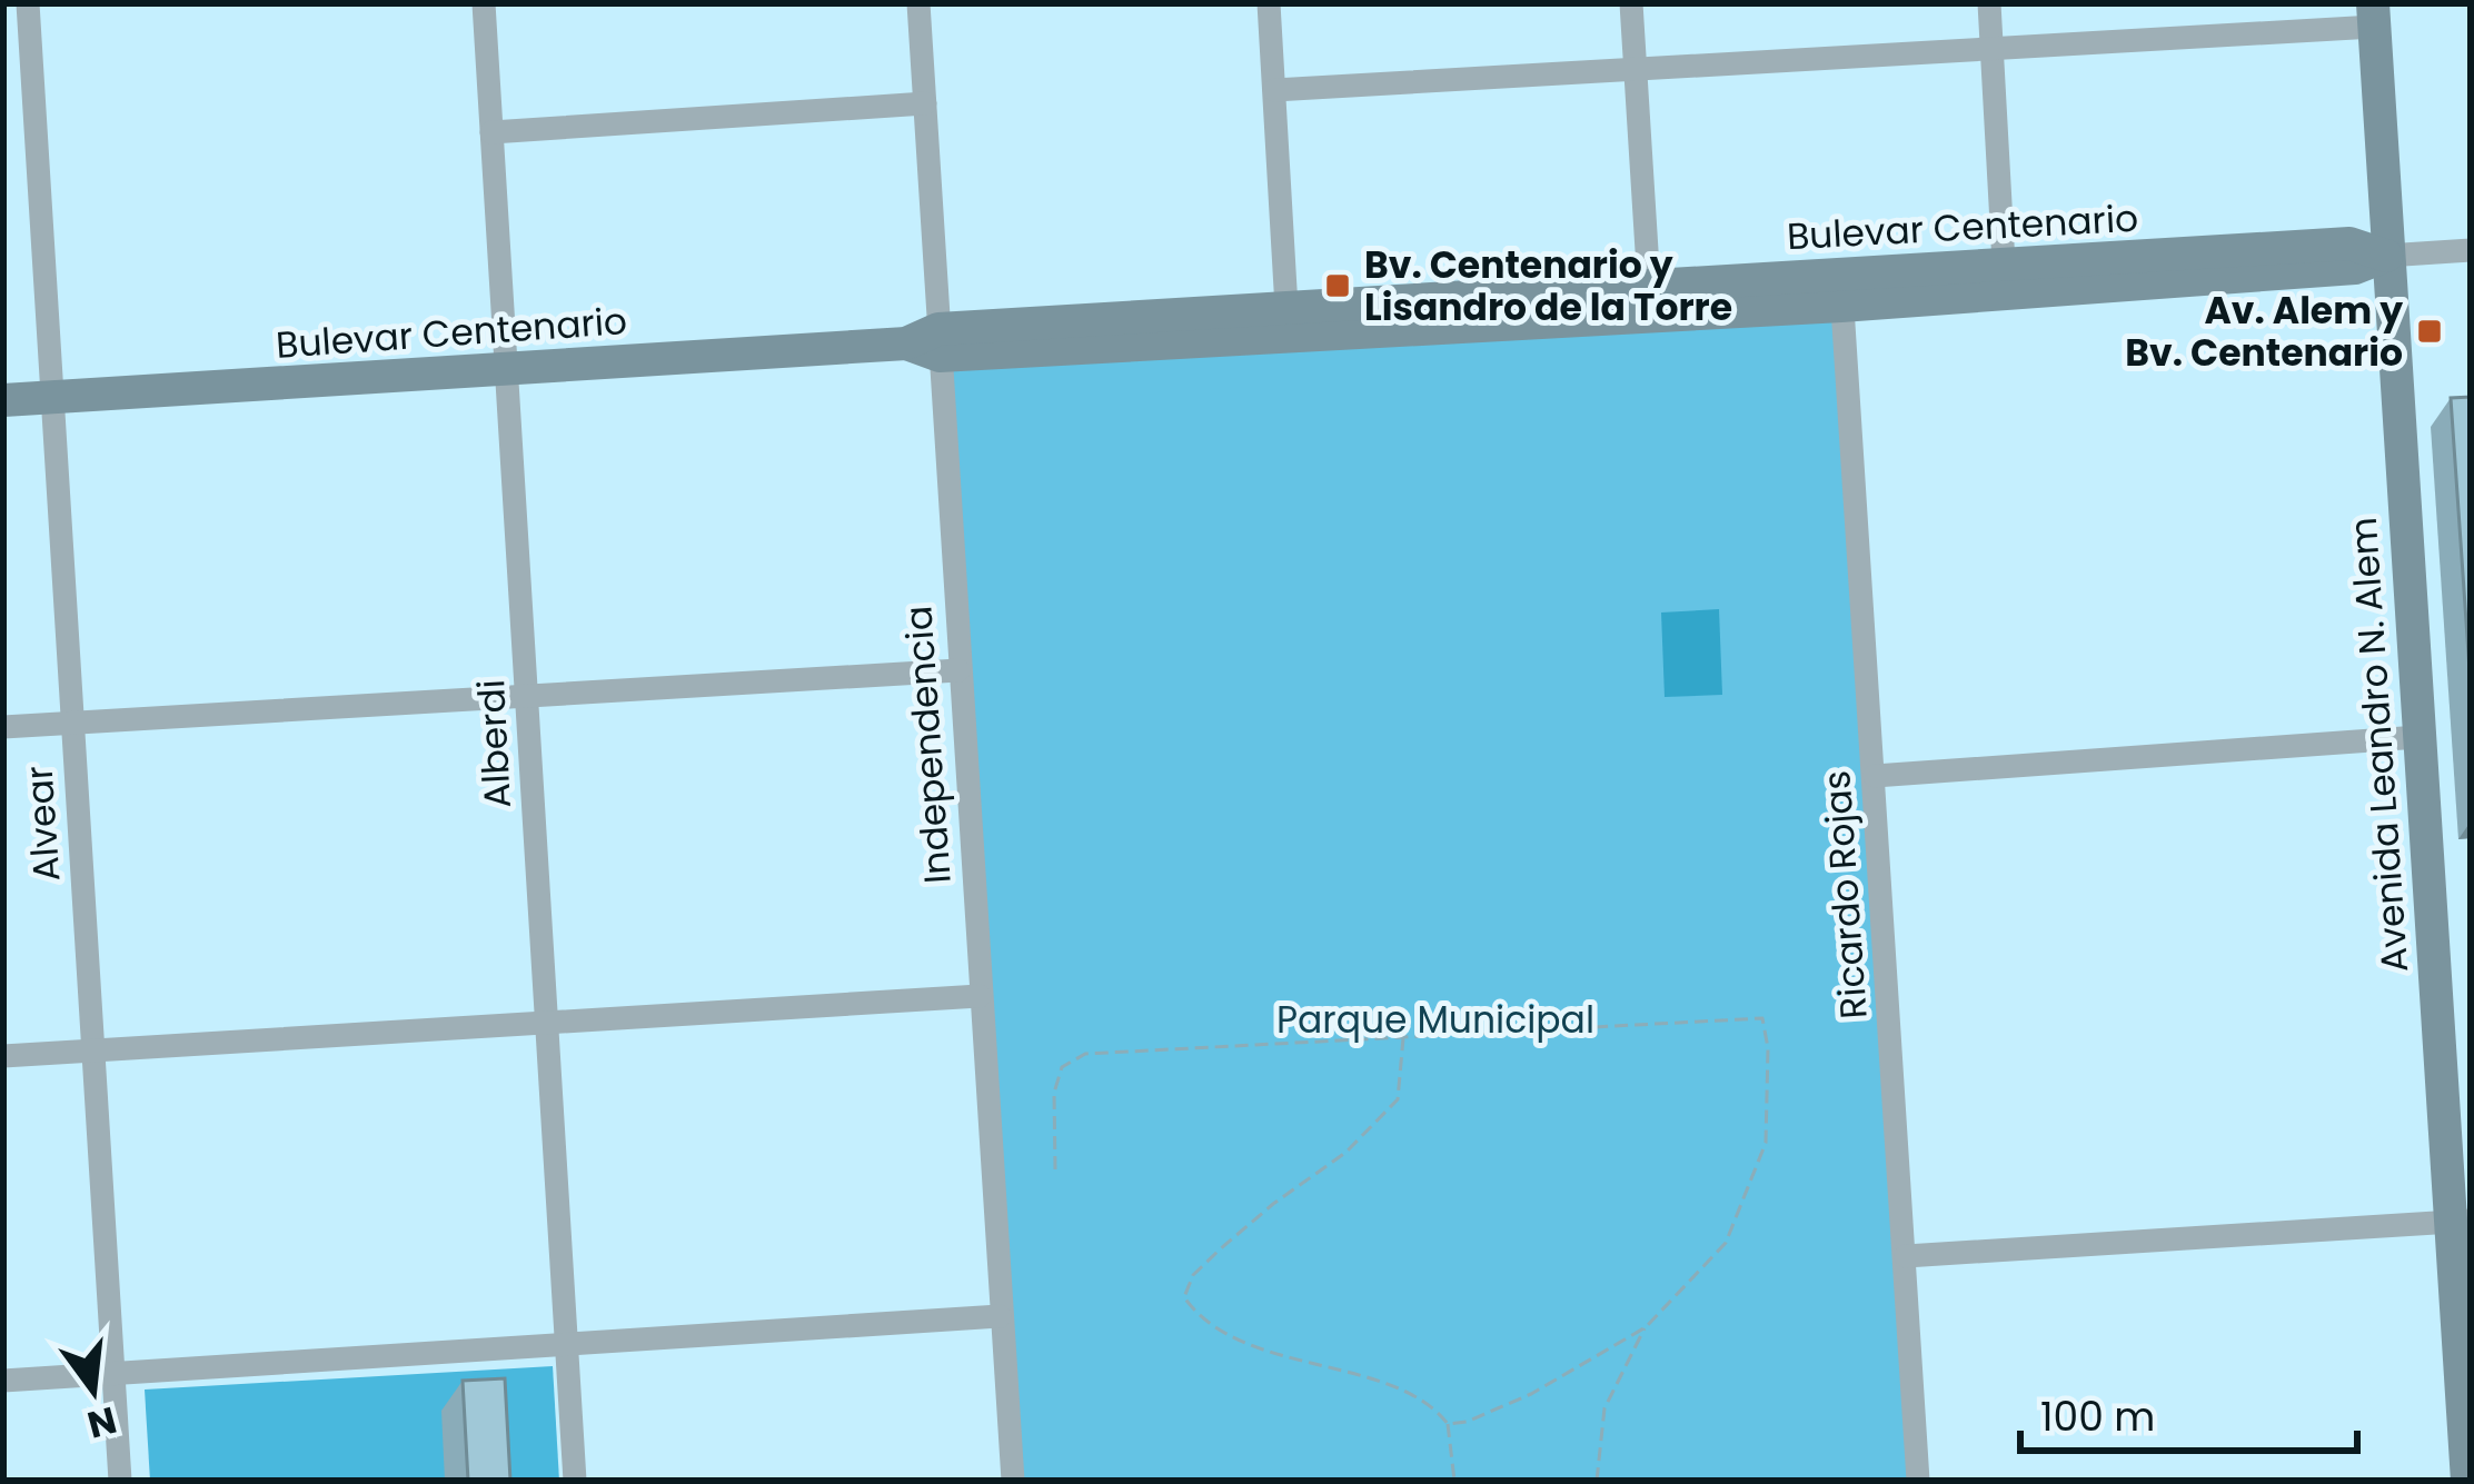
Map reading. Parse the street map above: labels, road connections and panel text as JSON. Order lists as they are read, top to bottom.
{
  "streets": {
    "main road": ["Bulevar Centenario", "Avenida Leandro N. Alem"],
    "street": [
      "Alberdi",
      "Independencia",
      "Alvear",
      "Ricardo Rojas"
    ]
  },
  "crossings": [
    ["Bulevar Centenario", "Alberdi"],
    ["Bulevar Centenario", "Independencia"],
    ["Bulevar Centenario", "Avenida Leandro N. Alem"],
    ["Bulevar Centenario", "Alvear"],
    ["Bulevar Centenario", "Ricardo Rojas"]
  ],
  "parks": ["Parque Municipal"],
  "places": {
    "transit": ["Bv. Centenario y Lisandro de la Torre", "Av. Alem y Bv. Centenario"]
  },
  "scale_bar": "100 m",
  "north": "bottom"
}
